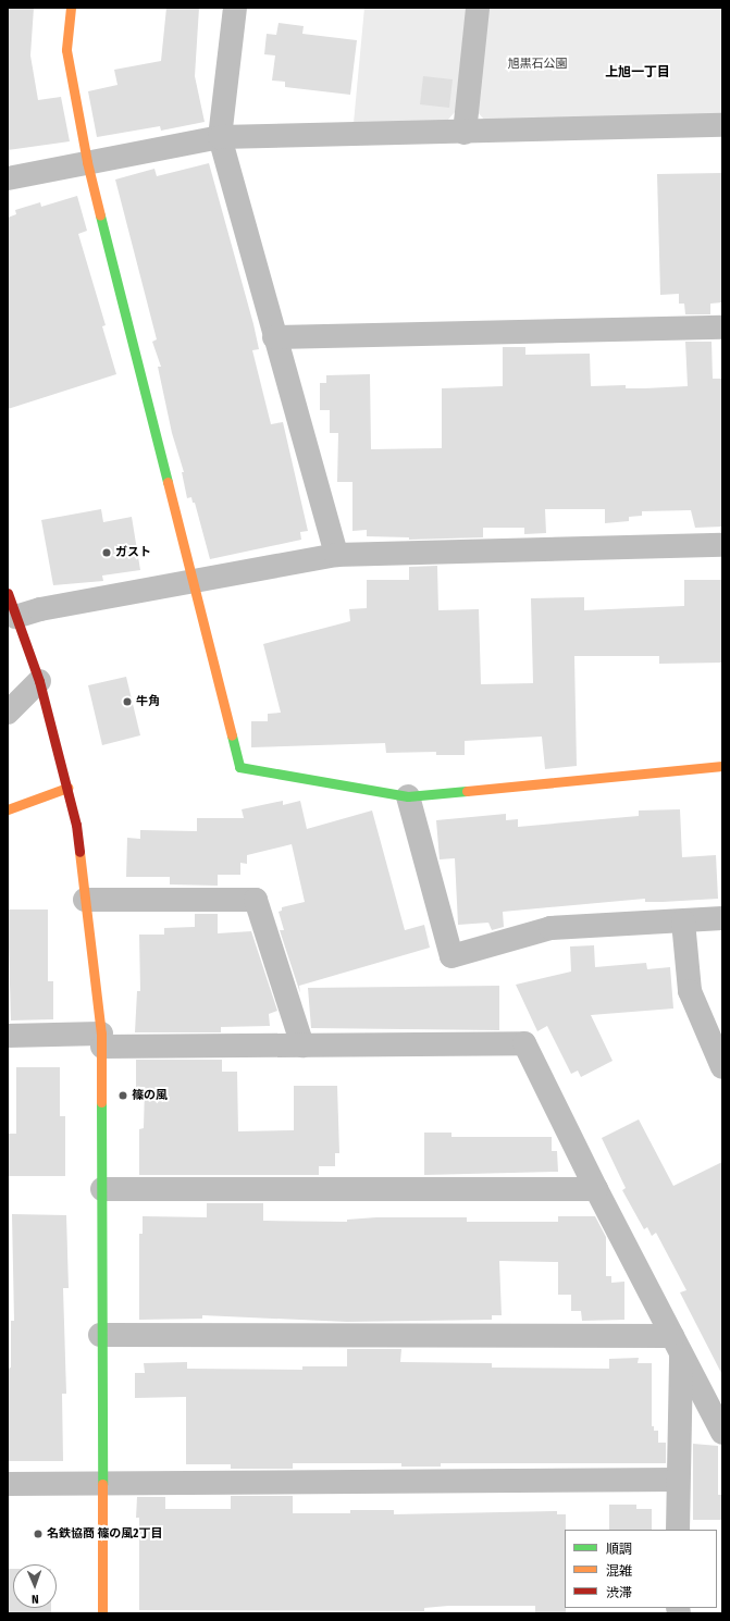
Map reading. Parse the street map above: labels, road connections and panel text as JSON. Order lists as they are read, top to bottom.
{
  "districts": ["上旭一丁目"],
  "parks": ["旭黒石公園"],
  "places": [
    "ガスト",
    "牛角",
    "篠の風",
    "名鉄協商 篠の風2丁目"
  ],
  "legend": ["順調", "混雑", "渋滞"],
  "north": "bottom"
}
